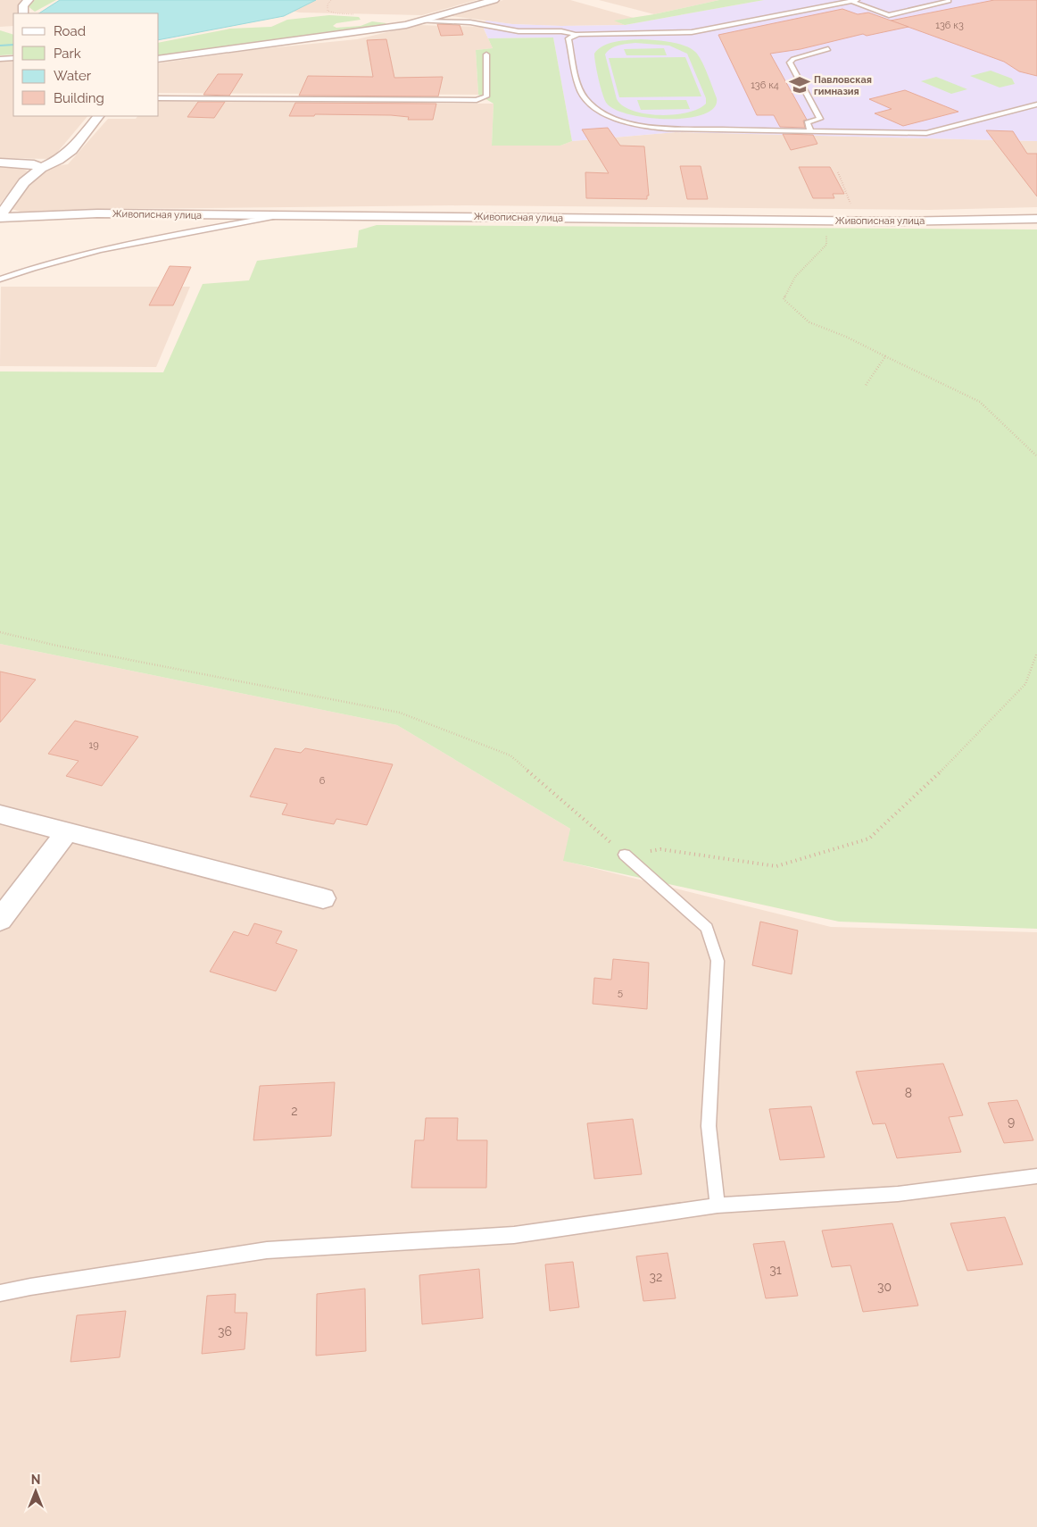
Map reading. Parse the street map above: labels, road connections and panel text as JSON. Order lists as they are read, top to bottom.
{
  "streets": {
    "street": ["Живописная улица"]
  },
  "places": {
    "school or university": ["Павловская гимназия"]
  },
  "house_numbers": [
    "136 к3",
    "136 к4",
    "19",
    "6",
    "5",
    "8",
    "2",
    "9",
    "31",
    "32",
    "30",
    "36"
  ],
  "legend": [
    "Road",
    "Park",
    "Water",
    "Building"
  ],
  "north": "top"
}
